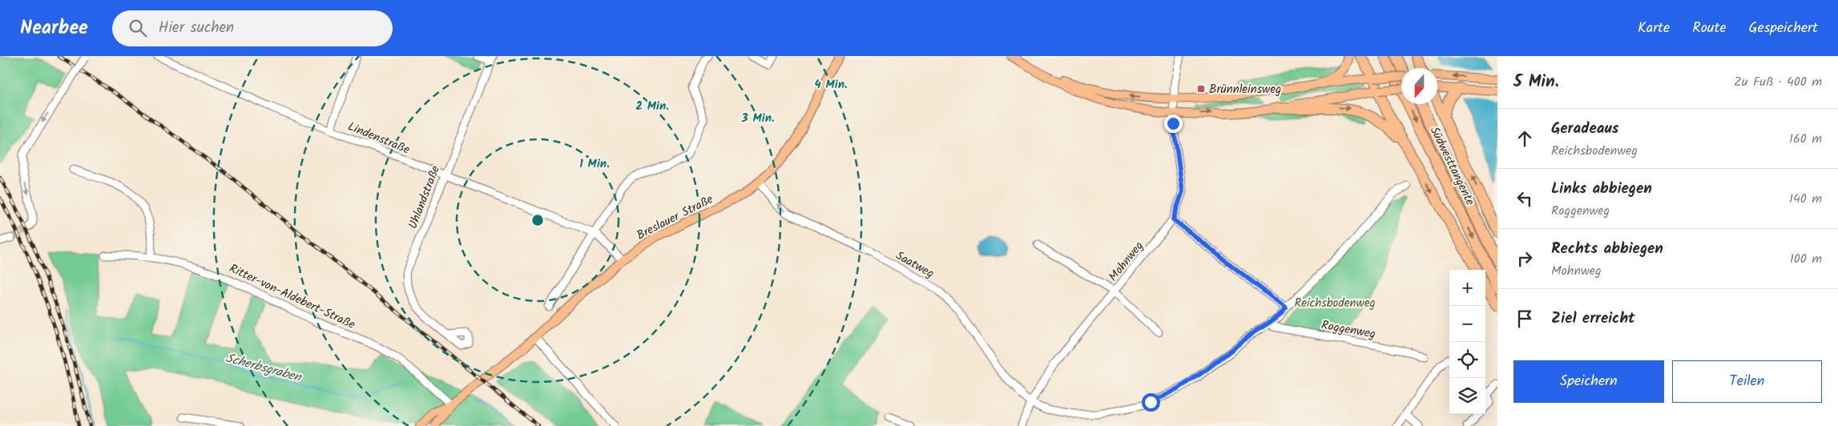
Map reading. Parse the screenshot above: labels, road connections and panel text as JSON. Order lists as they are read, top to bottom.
{
  "streets": {
    "highway": ["Südwesttangente"],
    "main road": ["Breslauer Straße"],
    "street": [
      "Lindenstraße",
      "Uhlandstraße",
      "Mohnweg",
      "Saatweg",
      "Ritter-von-Aldebert-Straße",
      "Roggenweg"
    ]
  },
  "crossings": [
    ["Lindenstraße", "Uhlandstraße"],
    ["Lindenstraße", "Breslauer Straße"],
    ["Breslauer Straße", "Saatweg"],
    ["Breslauer Straße", "Ritter-von-Aldebert-Straße"],
    ["Mohnweg", "Saatweg"]
  ],
  "one_way": ["Saatweg"],
  "water": ["Scherbsgraben"],
  "parks": ["Reichsbodenweg"],
  "places": {
    "transit": ["Brünnleinsweg"]
  },
  "north": "bottom",
  "page": {
    "header": "Nearbee",
    "search": "Hier suchen",
    "nav": ["Karte", "Route", "Gespeichert"],
    "heading": ["5 Min.", "Zu Fuß · 400 m"],
    "list": [
      ["Geradeaus", "Reichsbodenweg", "160 m"],
      ["Links abbiegen", "Roggenweg", "140 m"],
      ["Rechts abbiegen", "Mohnweg", "100 m"],
      "Ziel erreicht"
    ],
    "map_buttons": ["+", "−"],
    "buttons": ["Speichern", "Teilen"]
  },
  "rings": [
    "4 Min.",
    "2 Min.",
    "3 Min.",
    "1 Min."
  ]
}
